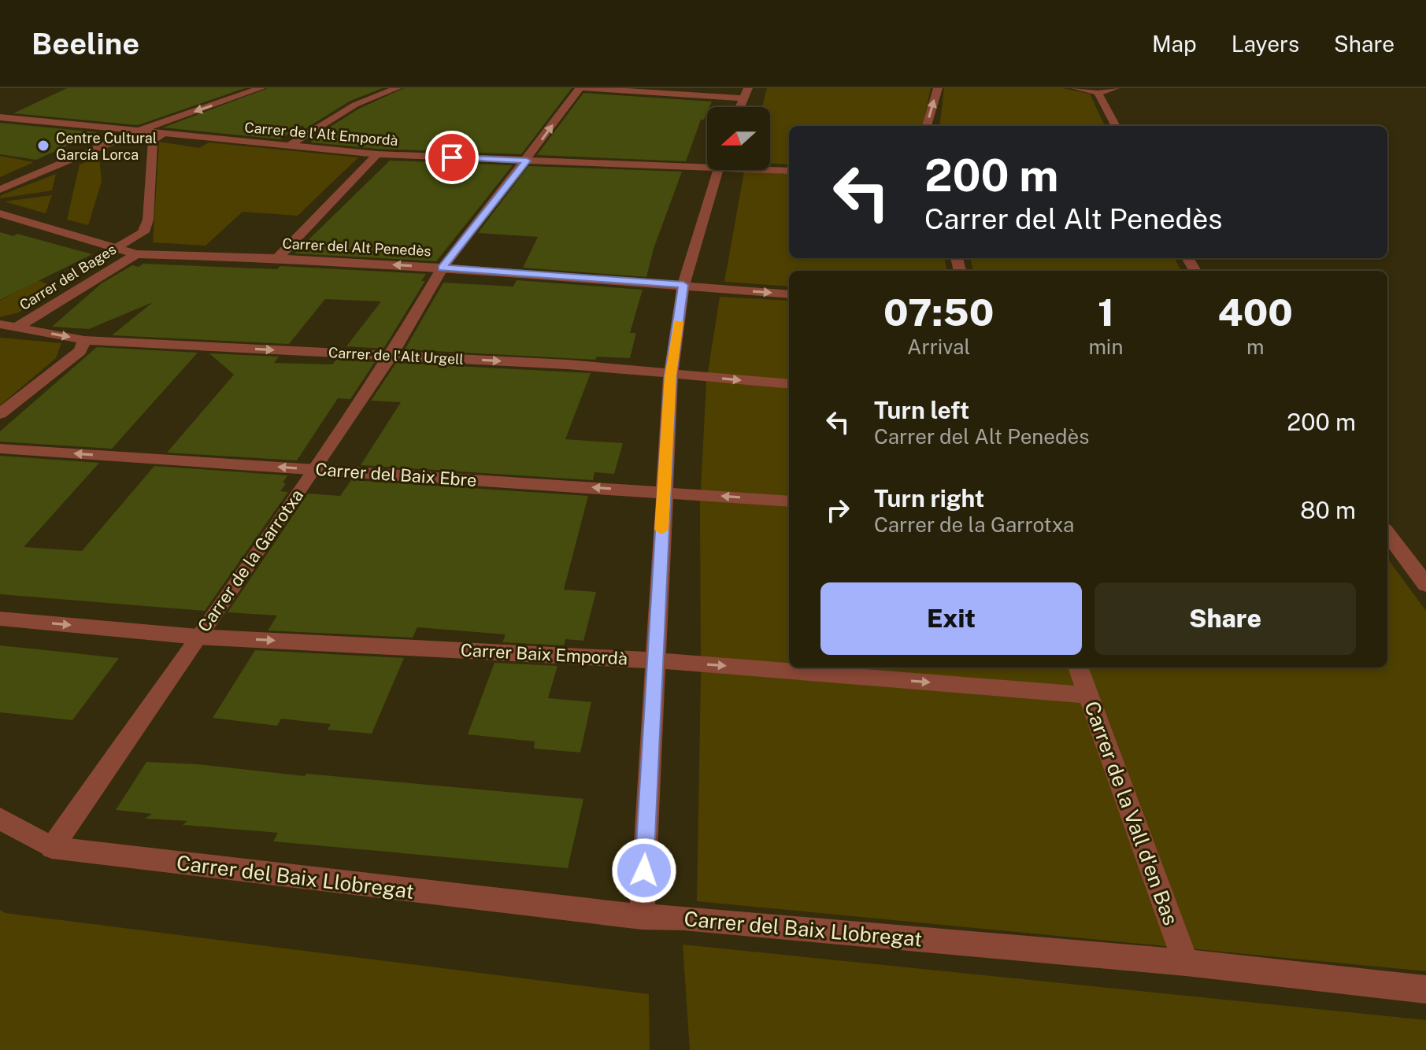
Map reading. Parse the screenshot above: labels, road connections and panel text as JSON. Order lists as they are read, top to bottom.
{
  "streets": {
    "street": [
      "Carrer de l'Alt Empordà",
      "Carrer del Alt Penedès",
      "Carrer del Bages",
      "Carrer de l'Alt Urgell",
      "Carrer del Baix Ebre",
      "Carrer de la Garrotxa",
      "Carrer Baix Empordà",
      "Carrer de la Vall d'en Bas",
      "Carrer del Baix Llobregat"
    ]
  },
  "crossings": [
    ["Carrer de l'Alt Empordà", "Carrer de la Garrotxa"],
    ["Carrer del Alt Penedès", "Carrer del Bages"],
    ["Carrer del Alt Penedès", "Carrer de la Garrotxa"],
    ["Carrer del Bages", "Carrer de l'Alt Urgell"],
    ["Carrer de l'Alt Urgell", "Carrer de la Garrotxa"],
    ["Carrer del Baix Ebre", "Carrer de la Garrotxa"],
    ["Carrer de la Garrotxa", "Carrer Baix Empordà"],
    ["Carrer de la Garrotxa", "Carrer del Baix Llobregat"],
    ["Carrer Baix Empordà", "Carrer de la Vall d'en Bas"],
    ["Carrer de la Vall d'en Bas", "Carrer del Baix Llobregat"]
  ],
  "one_way": ["Carrer de l'Alt Urgell", "Carrer del Baix Ebre", "Carrer Baix Empordà"],
  "places": ["Centre Cultural García Lorca"],
  "north": "left",
  "page": {
    "header": "Beeline",
    "nav": ["Map", "Layers", "Share"],
    "turn": ["200 m", "Carrer del Alt Penedès"],
    "eta": [
      "07:50",
      "Arrival",
      "1",
      "min",
      "400",
      "m"
    ],
    "list": [
      {
        "name": "Turn left",
        "note": "Carrer del Alt Penedès",
        "value": "200 m"
      },
      {
        "name": "Turn right",
        "note": "Carrer de la Garrotxa",
        "value": "80 m"
      }
    ],
    "buttons": ["Exit", "Share"]
  }
}
